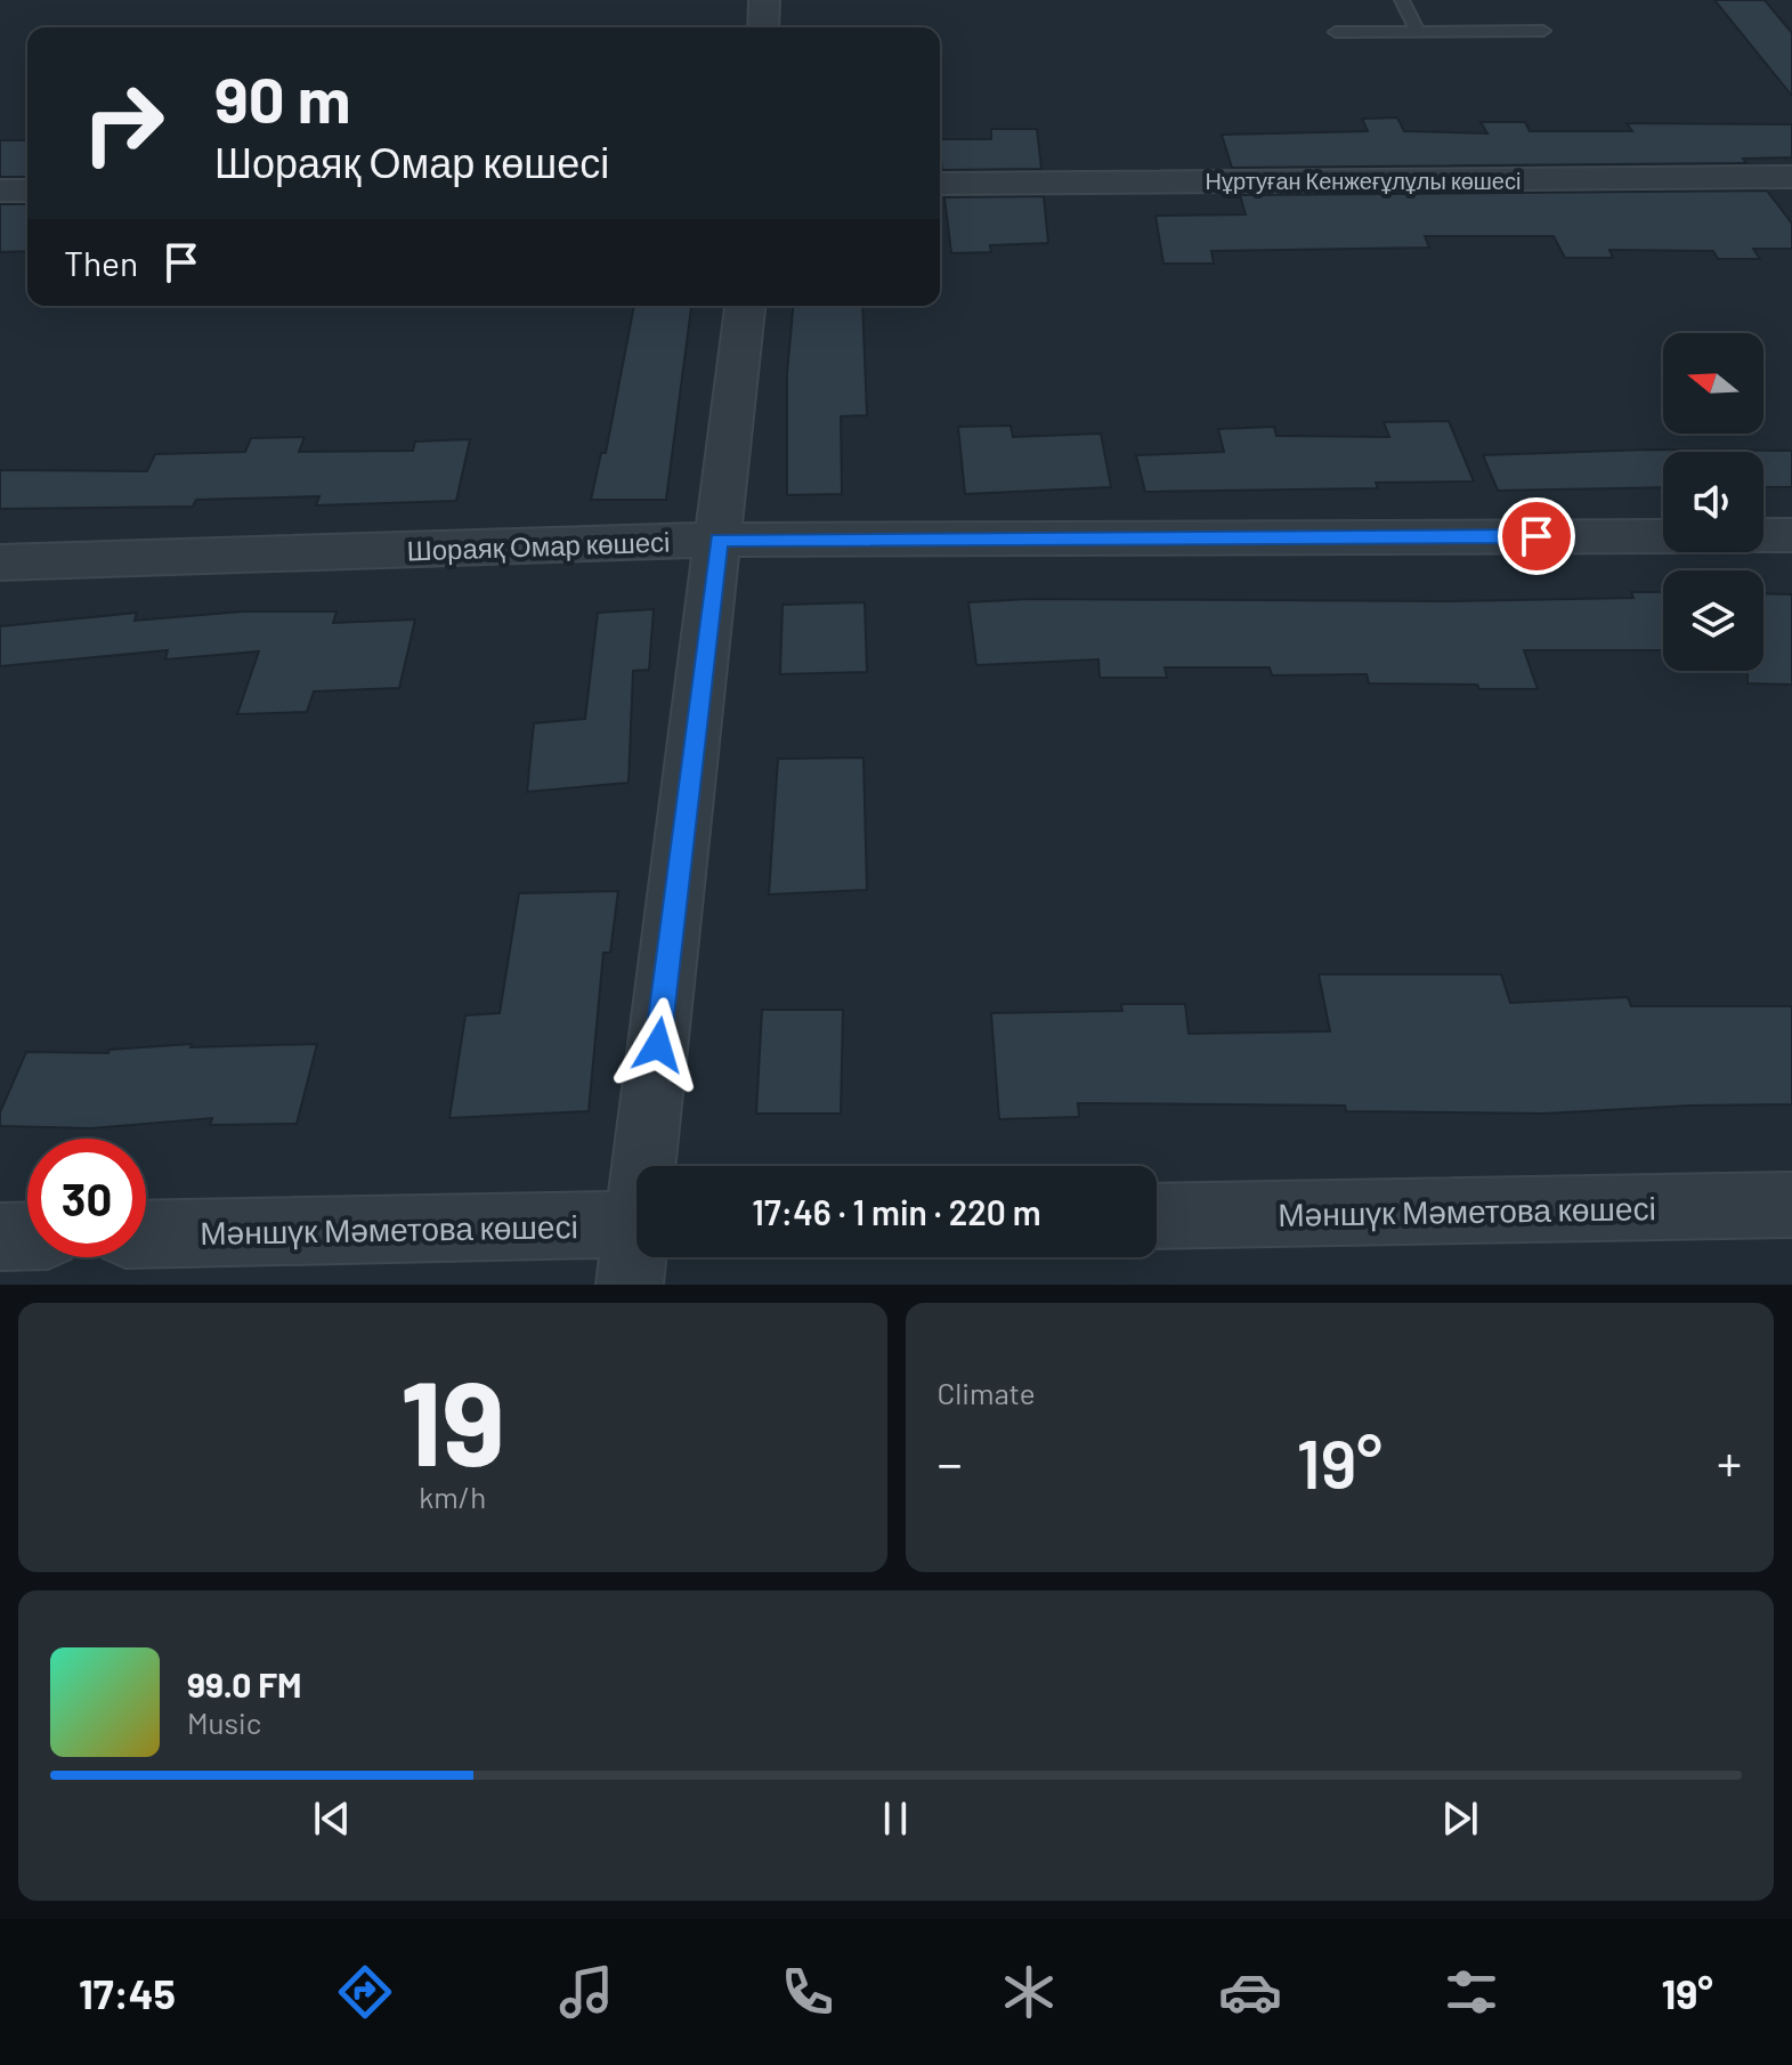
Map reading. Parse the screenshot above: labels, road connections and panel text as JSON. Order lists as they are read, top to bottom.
{
  "streets": {
    "street": ["Нұртуған Кенжеғұлұлы көшесі", "Шораяқ Омар көшесі", "Мәншүк Мәметова көшесі"]
  },
  "north": "left",
  "page": {
    "turn": ["90 m", "Шораяқ Омар көшесі"],
    "then": "Then",
    "limit": "30",
    "trip": "17:46 · 1 min · 220 m",
    "tile": [
      ["19", "km/h"],
      "Climate"
    ],
    "heat": ["−", "19°", "+"],
    "song": ["99.0 FM", "Music"],
    "tabs": ["17:45", "19°"]
  }
}
